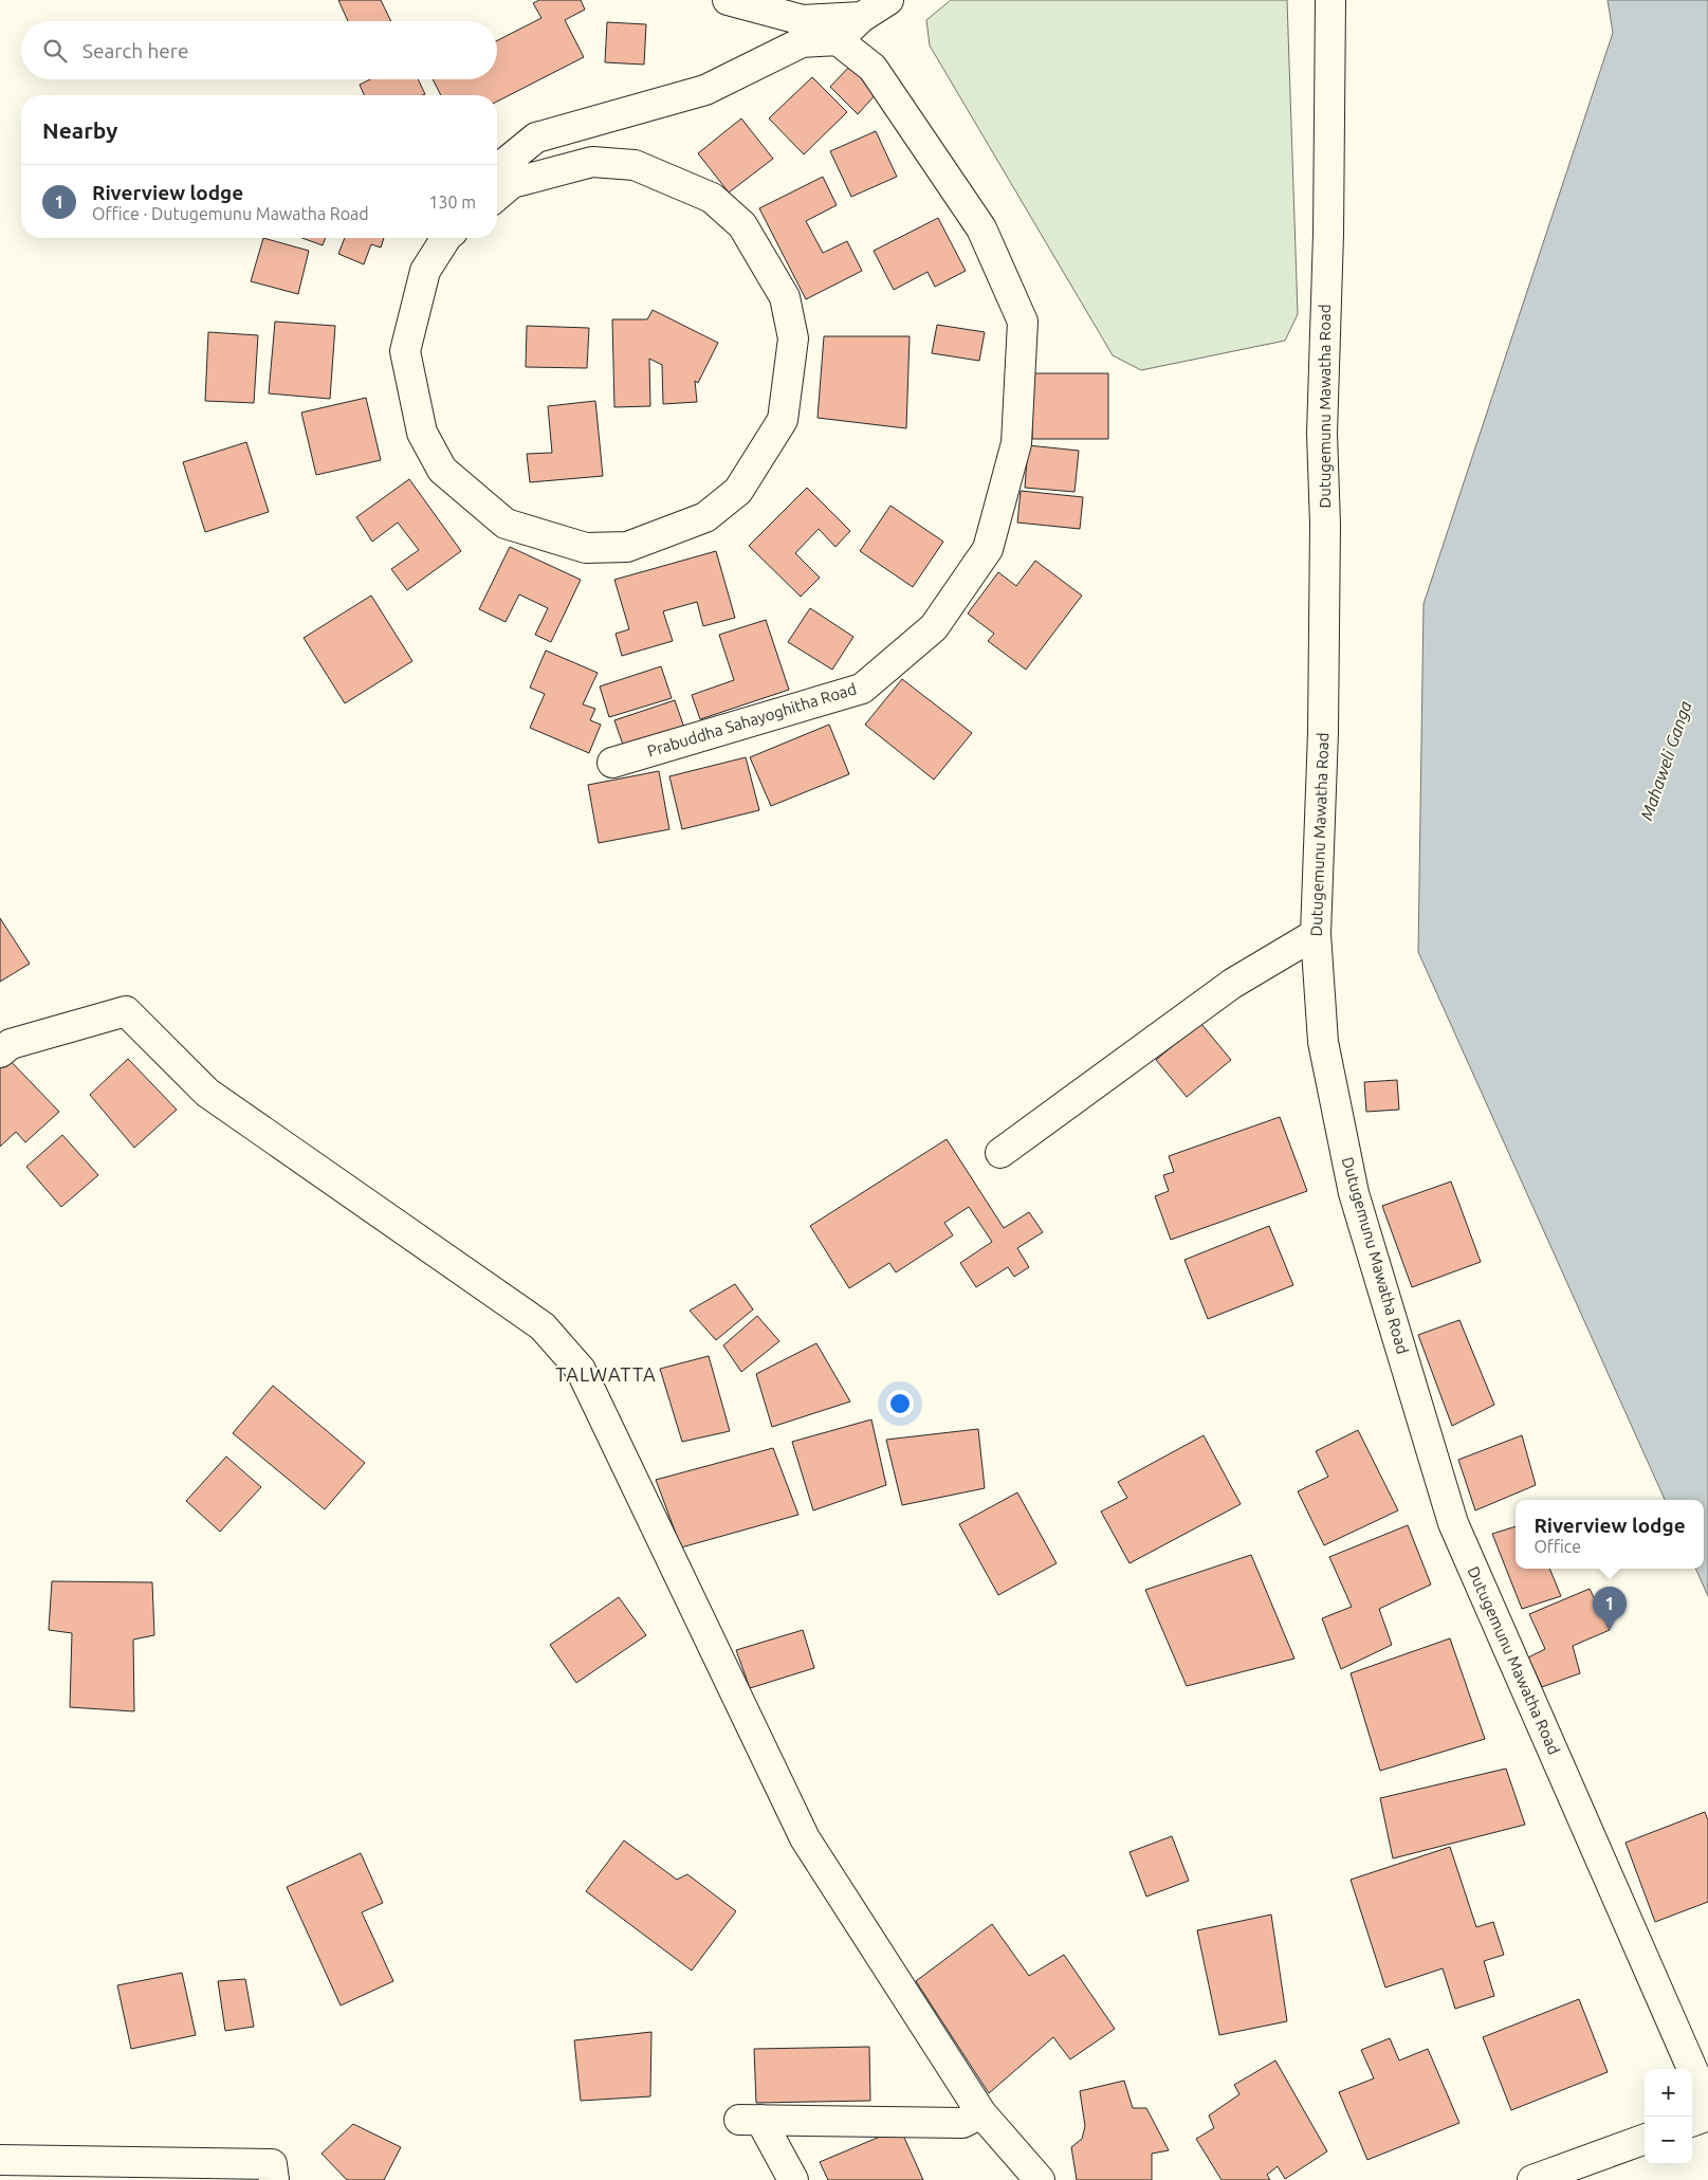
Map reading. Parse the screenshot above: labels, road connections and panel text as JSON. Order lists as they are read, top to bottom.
{
  "streets": {
    "street": ["Dutugemunu Mawatha Road", "Prabuddha Sahayoghitha Road"]
  },
  "districts": ["TALWATTA"],
  "water": ["Mahaweli Ganga"],
  "page": {
    "search": "Search here",
    "heading": "Nearby",
    "list": [
      {
        "mark": "1",
        "name": "Riverview lodge",
        "note": "Office · Dutugemunu Mawatha Road",
        "value": "130 m"
      }
    ],
    "popup": ["Riverview lodge", "Office"],
    "pins": "1",
    "map_buttons": ["+", "−"]
  }
}
